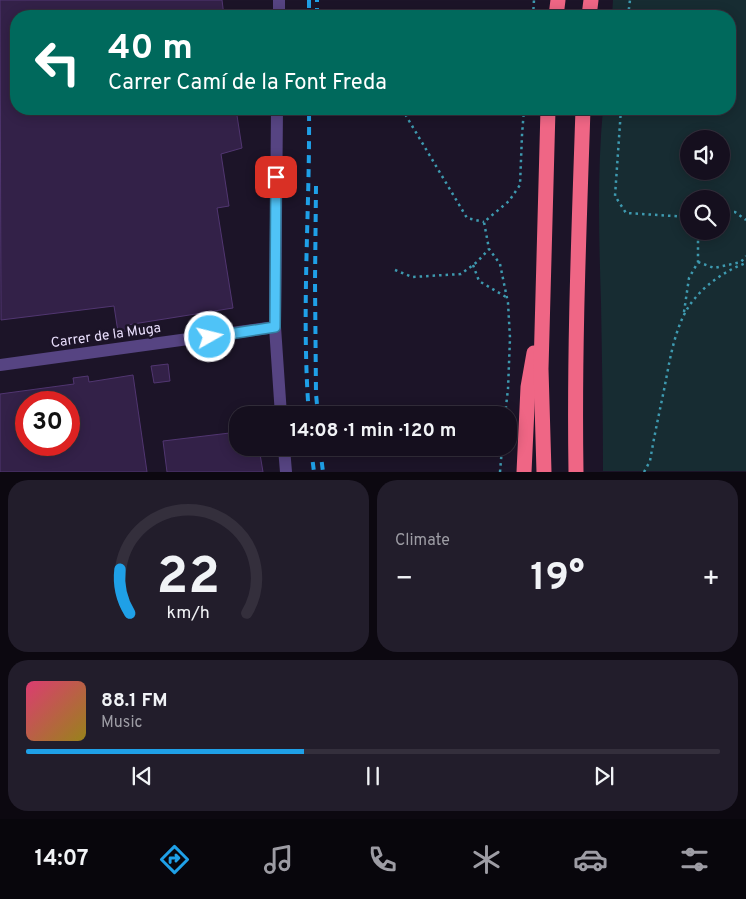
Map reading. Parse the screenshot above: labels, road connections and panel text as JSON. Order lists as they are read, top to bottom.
{
  "streets": {
    "street": ["Carrer de la Muga"]
  },
  "page": {
    "turn": ["40 m", "Carrer Camí de la Font Freda"],
    "limit": "30",
    "trip": "14:08 · 1 min · 120 m",
    "tile": "Climate",
    "heat": ["−", "19°", "+"],
    "song": ["88.1 FM", "Music"],
    "tabs": "14:07",
    "gauge": ["22", "km/h"]
  }
}
